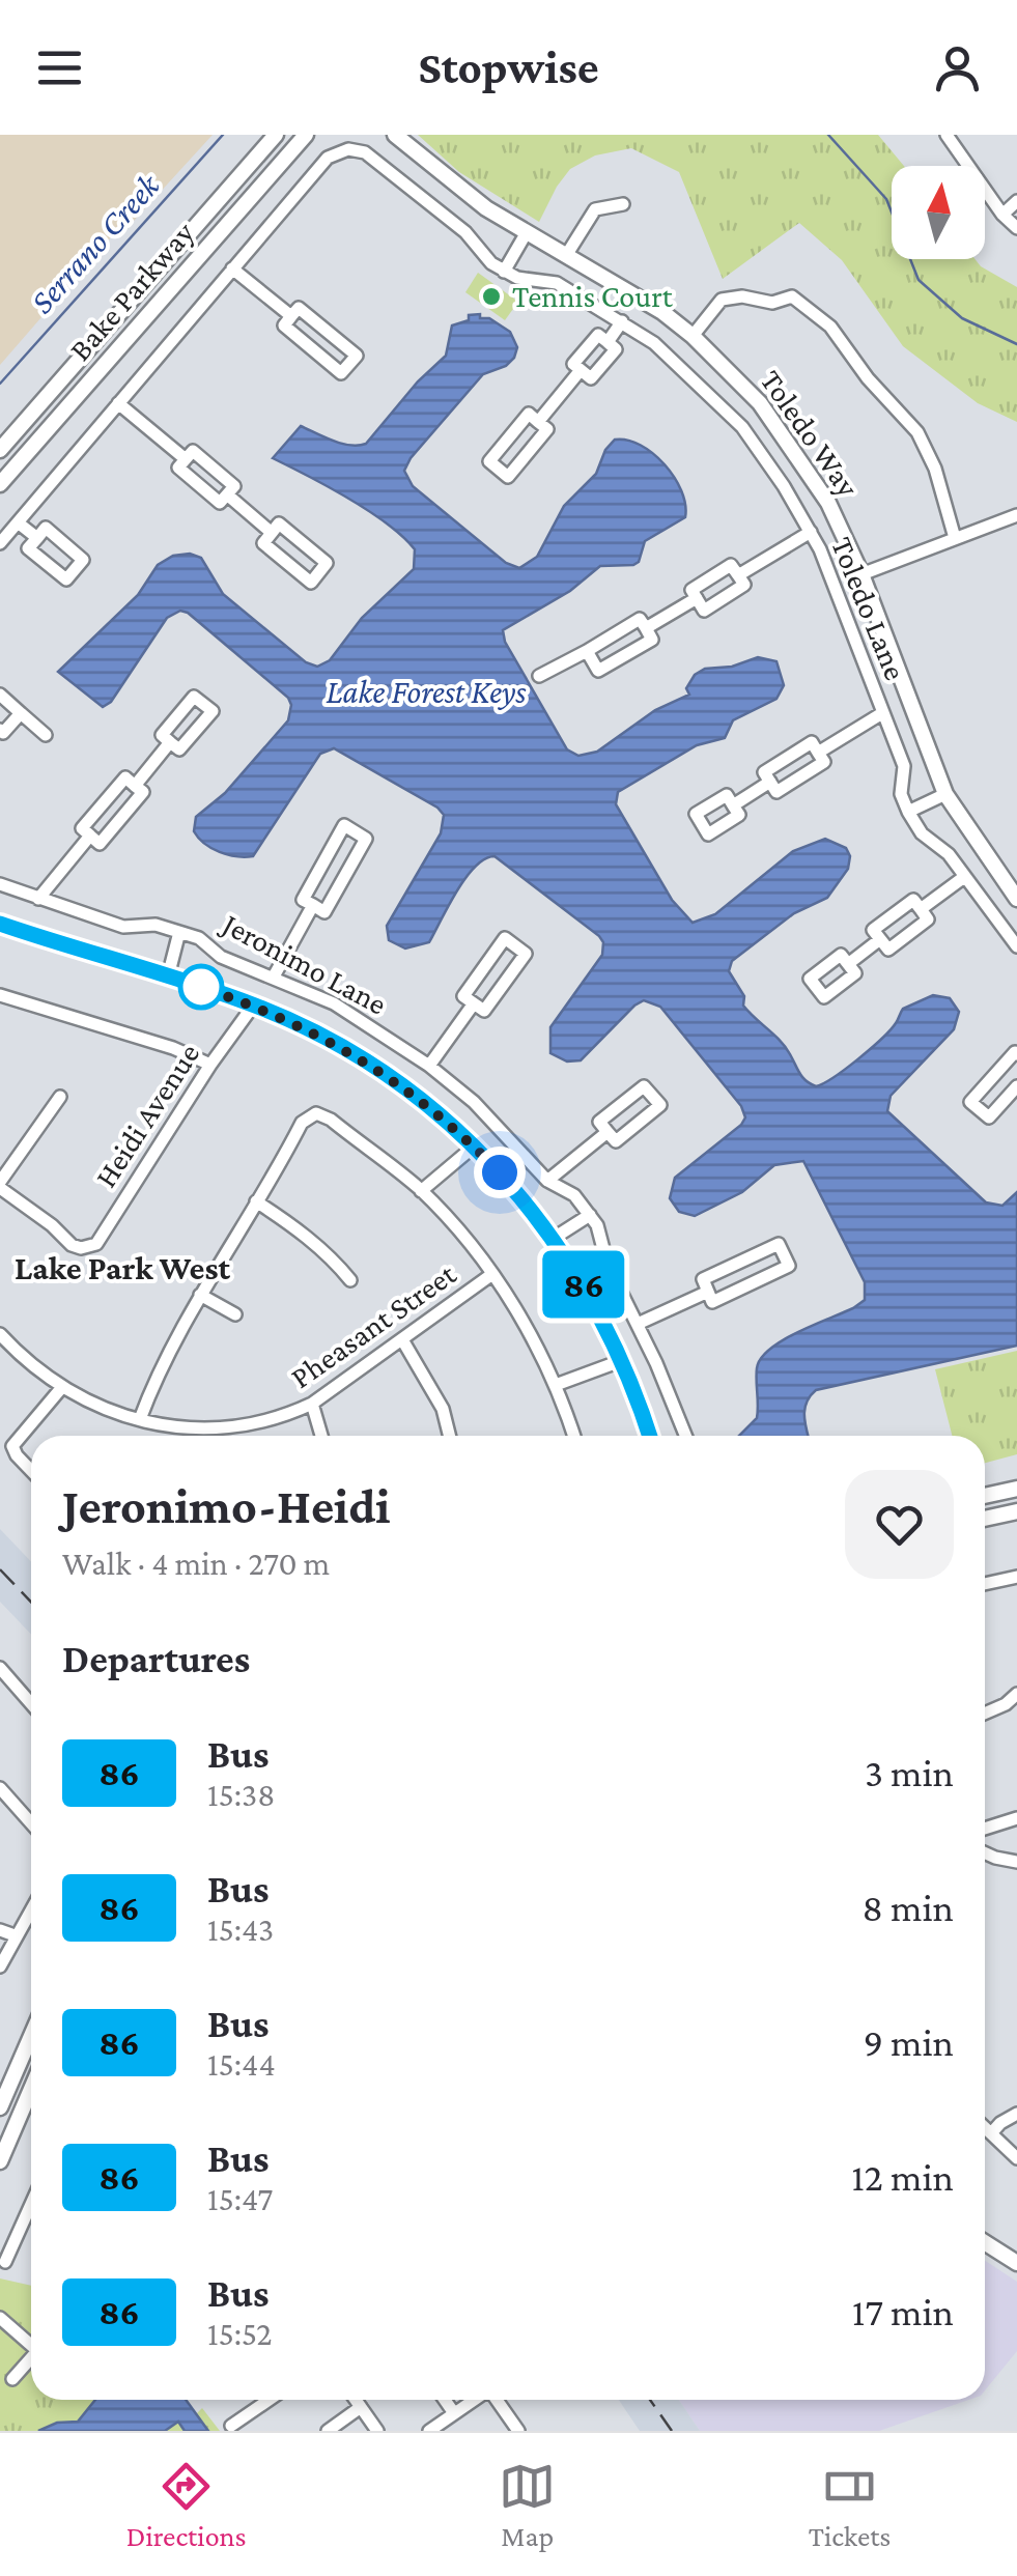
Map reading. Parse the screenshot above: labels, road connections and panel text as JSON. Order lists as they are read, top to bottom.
{
  "streets": {
    "main road": ["Bake Parkway", "Toledo Way"],
    "street": [
      "Toledo Lane",
      "Jeronimo Lane",
      "Heidi Avenue",
      "Pheasant Street"
    ]
  },
  "districts": ["Lake Park West"],
  "water": ["Serrano Creek", "Lake Forest Keys"],
  "places": ["Tennis Court"],
  "lines": ["bus line 86"],
  "north": "top",
  "page": {
    "header": "Stopwise",
    "on_map": "86",
    "heading": [
      ["Jeronimo-Heidi", "Walk · 4 min · 270 m"],
      "Departures"
    ],
    "list": [
      {
        "mark": "86",
        "name": "Bus",
        "note": "15:38",
        "value": "3 min"
      },
      {
        "mark": "86",
        "name": "Bus",
        "note": "15:43",
        "value": "8 min"
      },
      {
        "mark": "86",
        "name": "Bus",
        "note": "15:44",
        "value": "9 min"
      },
      {
        "mark": "86",
        "name": "Bus",
        "note": "15:47",
        "value": "12 min"
      },
      {
        "mark": "86",
        "name": "Bus",
        "note": "15:52",
        "value": "17 min"
      }
    ],
    "tabs": ["Directions", "Map", "Tickets"]
  }
}
